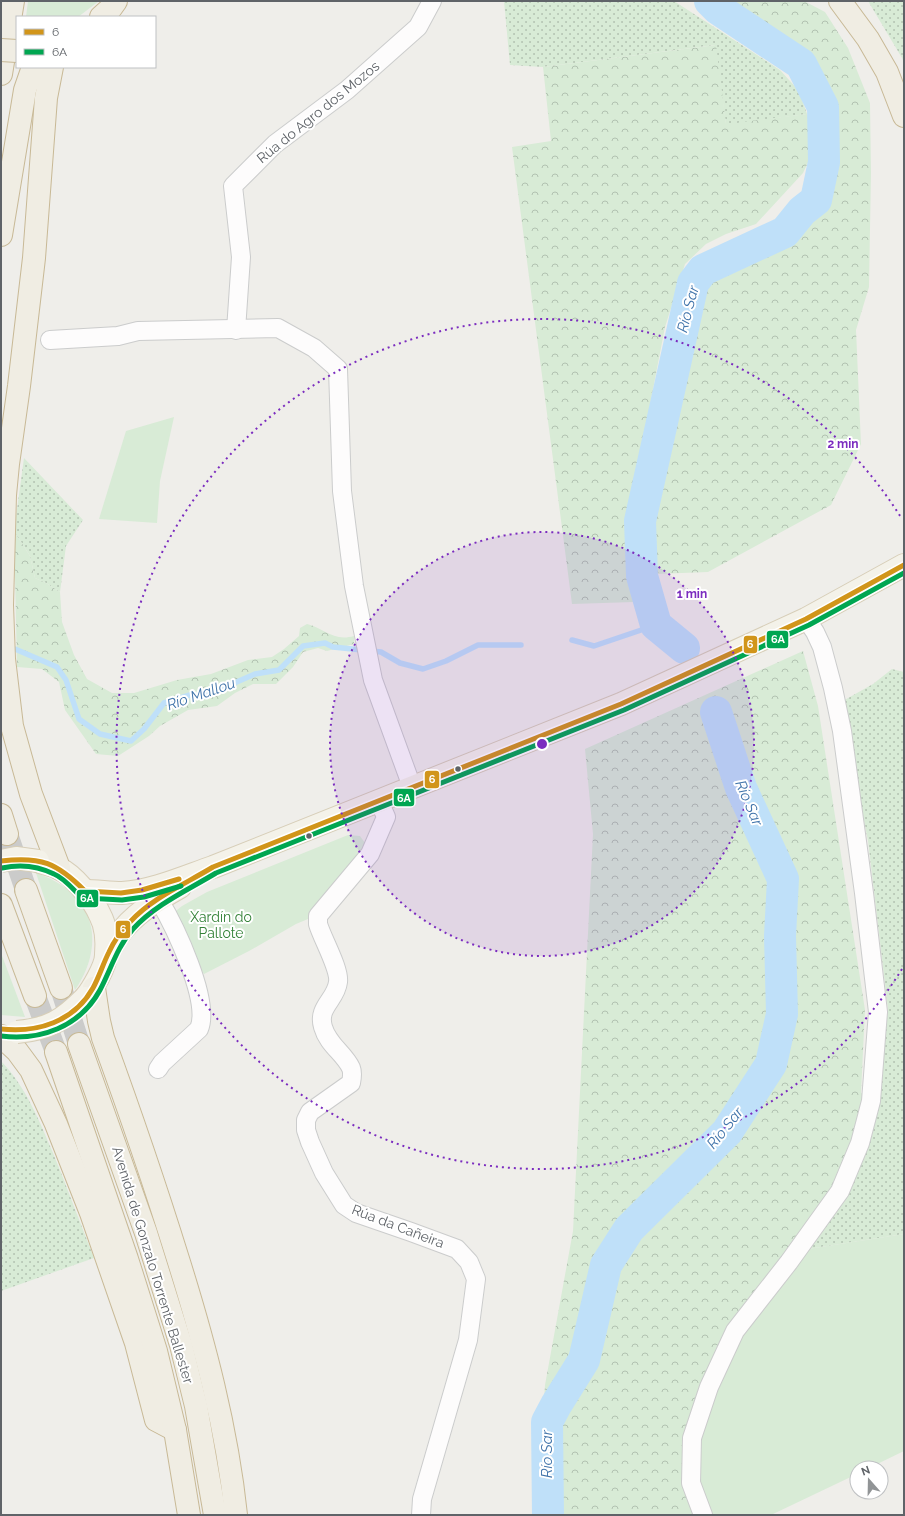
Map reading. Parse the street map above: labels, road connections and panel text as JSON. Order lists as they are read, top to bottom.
{
  "streets": {
    "highway": ["Avenida de Gonzalo Torrente Ballester"],
    "street": ["Rúa do Agro dos Mozos", "Rúa da Cañeira"]
  },
  "water": ["Río Sar", "Río Mallou"],
  "parks": ["Xardín do Pallote"],
  "lines": ["transit line 6", "transit line 6A"],
  "legend": ["6", "6A"],
  "north": "top",
  "rings": ["2 min", "1 min"]
}
